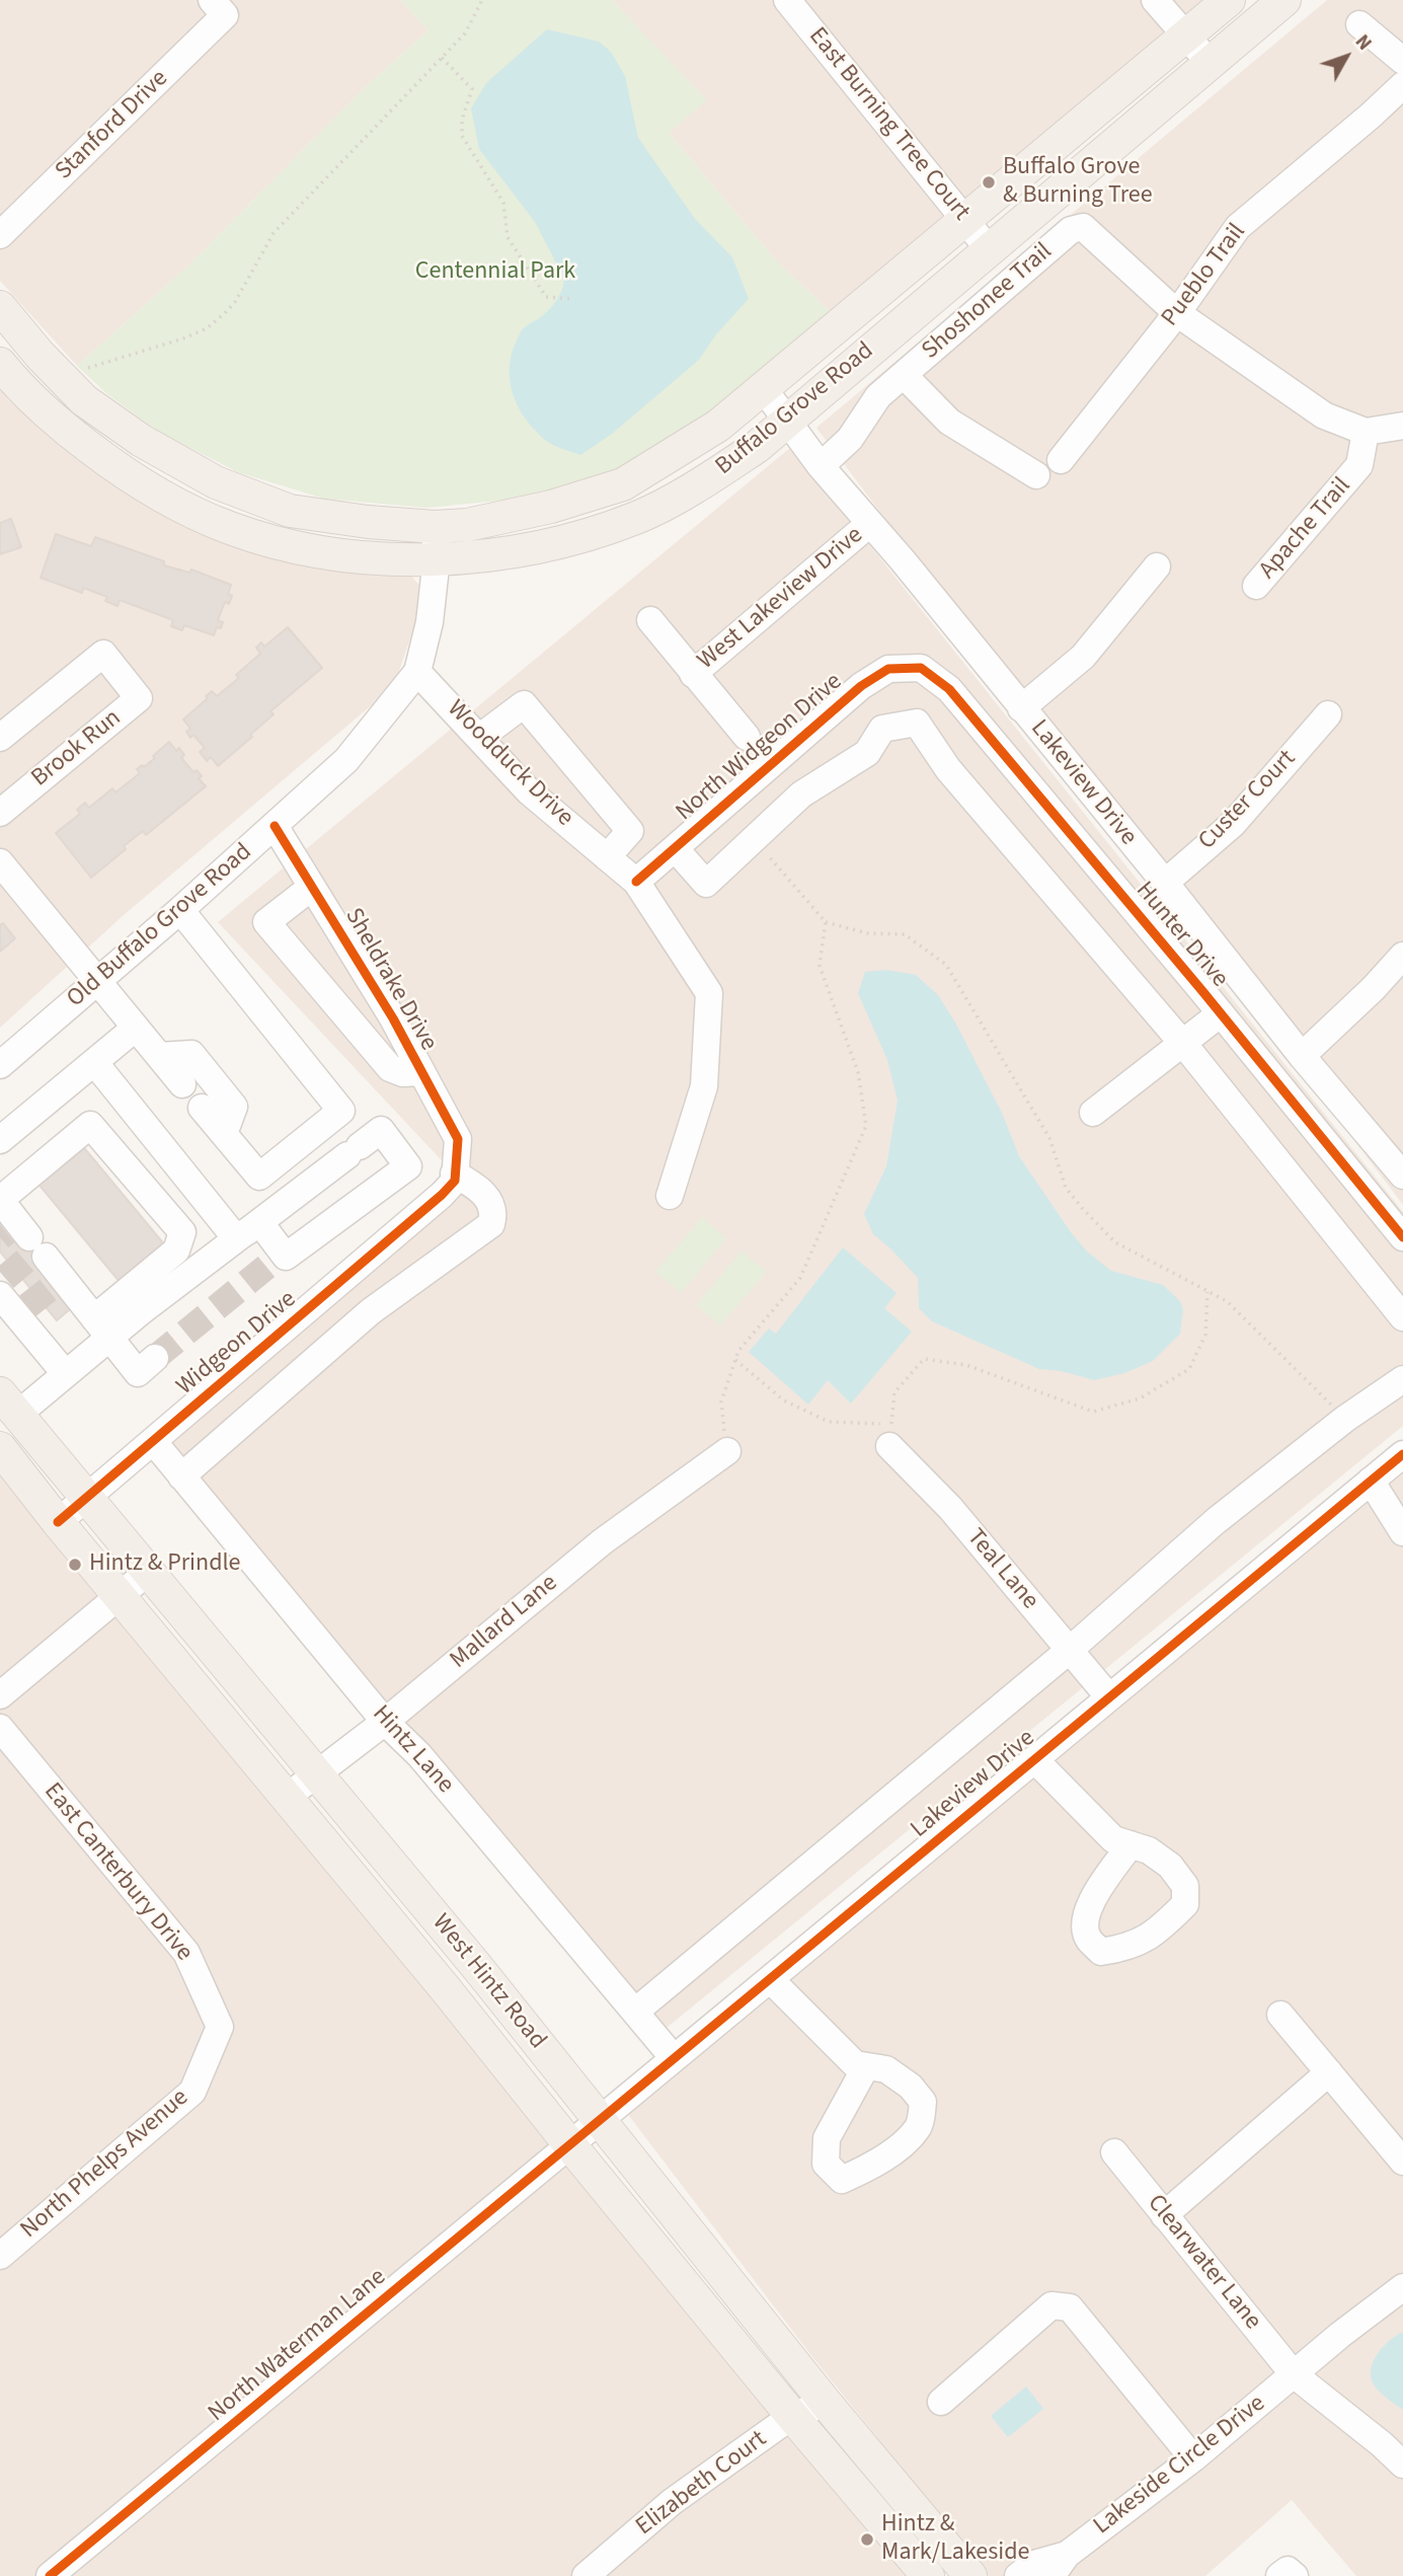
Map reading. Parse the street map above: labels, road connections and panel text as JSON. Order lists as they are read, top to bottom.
{
  "streets": {
    "main road": ["Buffalo Grove Road", "West Hintz Road"],
    "street": [
      "East Burning Tree Court",
      "Stanford Drive",
      "Pueblo Trail",
      "Shoshonee Trail",
      "Apache Trail",
      "West Lakeview Drive",
      "North Widgeon Drive",
      "Brook Run",
      "Woodduck Drive",
      "Lakeview Drive",
      "Custer Court",
      "Old Buffalo Grove Road",
      "Hunter Drive",
      "Sheldrake Drive",
      "Widgeon Drive",
      "Teal Lane",
      "Mallard Lane",
      "Hintz Lane",
      "East Canterbury Drive",
      "North Phelps Avenue",
      "Clearwater Lane",
      "North Waterman Lane",
      "Lakeside Circle Drive",
      "Elizabeth Court"
    ]
  },
  "crossings": [
    ["East Burning Tree Court", "Buffalo Grove Road"],
    ["Pueblo Trail", "Shoshonee Trail"],
    ["Shoshonee Trail", "Lakeview Drive"],
    ["Buffalo Grove Road", "Lakeview Drive"],
    ["Buffalo Grove Road", "Old Buffalo Grove Road"],
    ["West Lakeview Drive", "Lakeview Drive"],
    ["North Widgeon Drive", "Woodduck Drive"],
    ["North Widgeon Drive", "Hunter Drive"],
    ["Woodduck Drive", "Old Buffalo Grove Road"],
    ["Lakeview Drive", "Custer Court"],
    ["Lakeview Drive", "Teal Lane"],
    ["Lakeview Drive", "Hintz Lane"],
    ["Lakeview Drive", "West Hintz Road"],
    ["Lakeview Drive", "North Waterman Lane"],
    ["Old Buffalo Grove Road", "Sheldrake Drive"],
    ["Sheldrake Drive", "Widgeon Drive"],
    ["Widgeon Drive", "Hintz Lane"],
    ["Widgeon Drive", "West Hintz Road"],
    ["Mallard Lane", "Hintz Lane"],
    ["Mallard Lane", "West Hintz Road"],
    ["East Canterbury Drive", "North Phelps Avenue"],
    ["West Hintz Road", "North Waterman Lane"],
    ["West Hintz Road", "Elizabeth Court"],
    ["Clearwater Lane", "Lakeside Circle Drive"]
  ],
  "parks": ["Centennial Park"],
  "places": ["Buffalo Grove & Burning Tree", "Hintz & Prindle", "Hintz & Mark/Lakeside"],
  "north": "top right"
}
